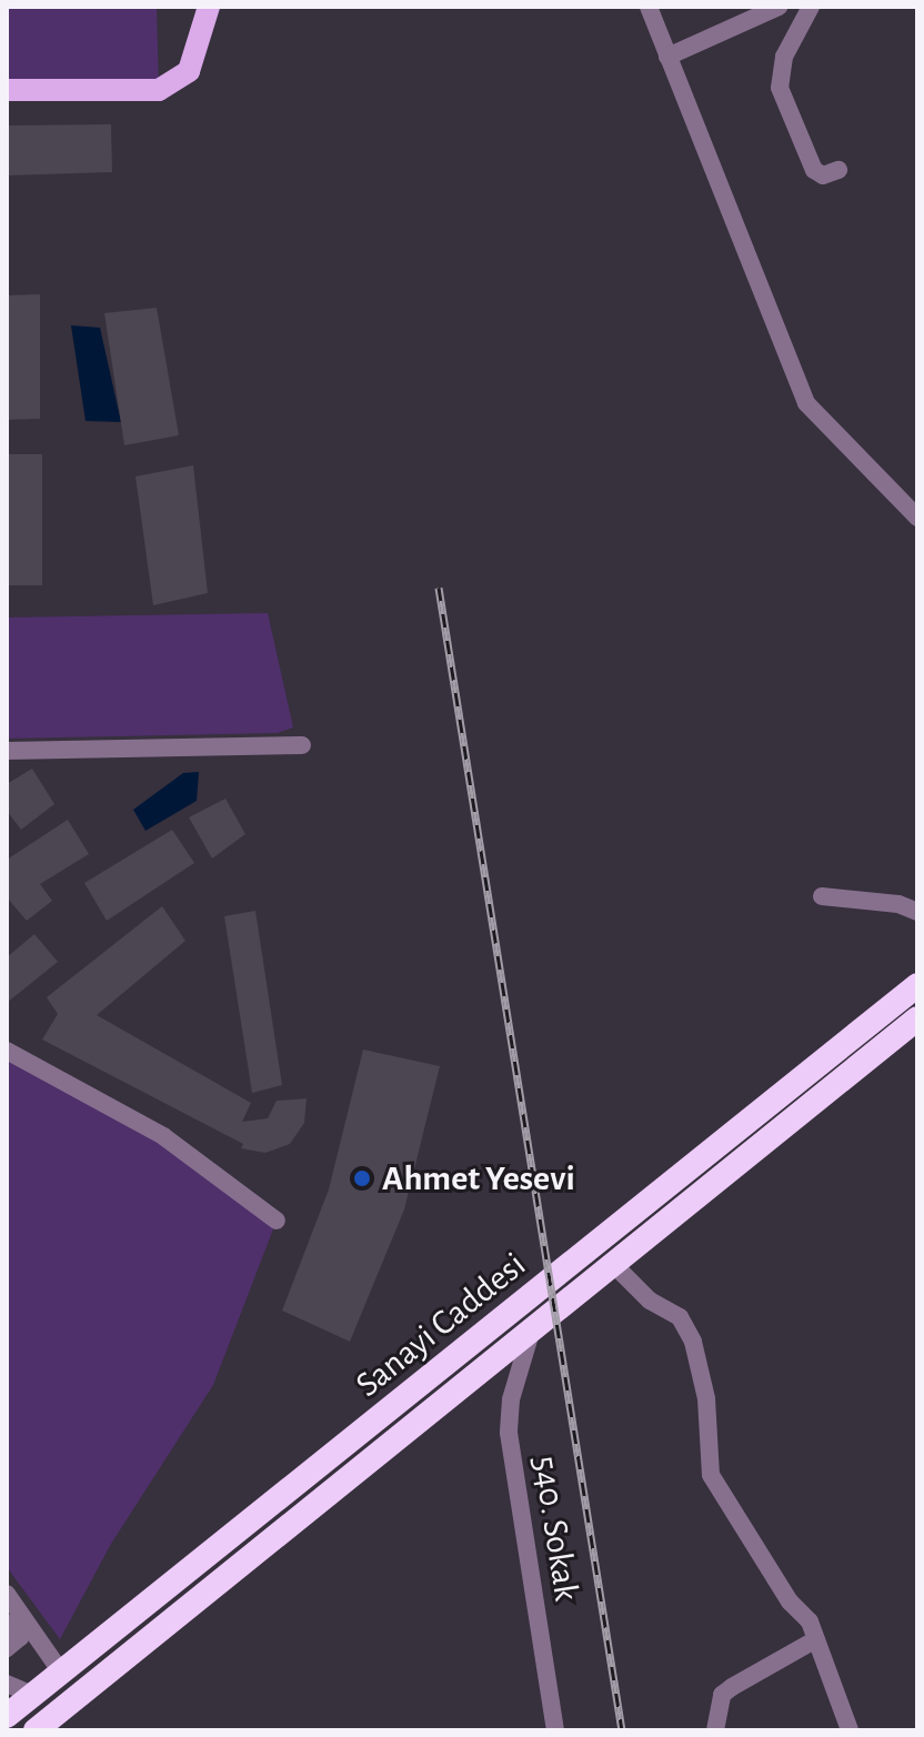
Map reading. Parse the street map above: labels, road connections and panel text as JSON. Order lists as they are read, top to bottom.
{
  "streets": {
    "highway": ["Sanayi Caddesi"],
    "street": ["540. Sokak"]
  },
  "crossings": [
    ["Sanayi Caddesi", "540. Sokak"]
  ],
  "places": ["Ahmet Yesevi"]
}
